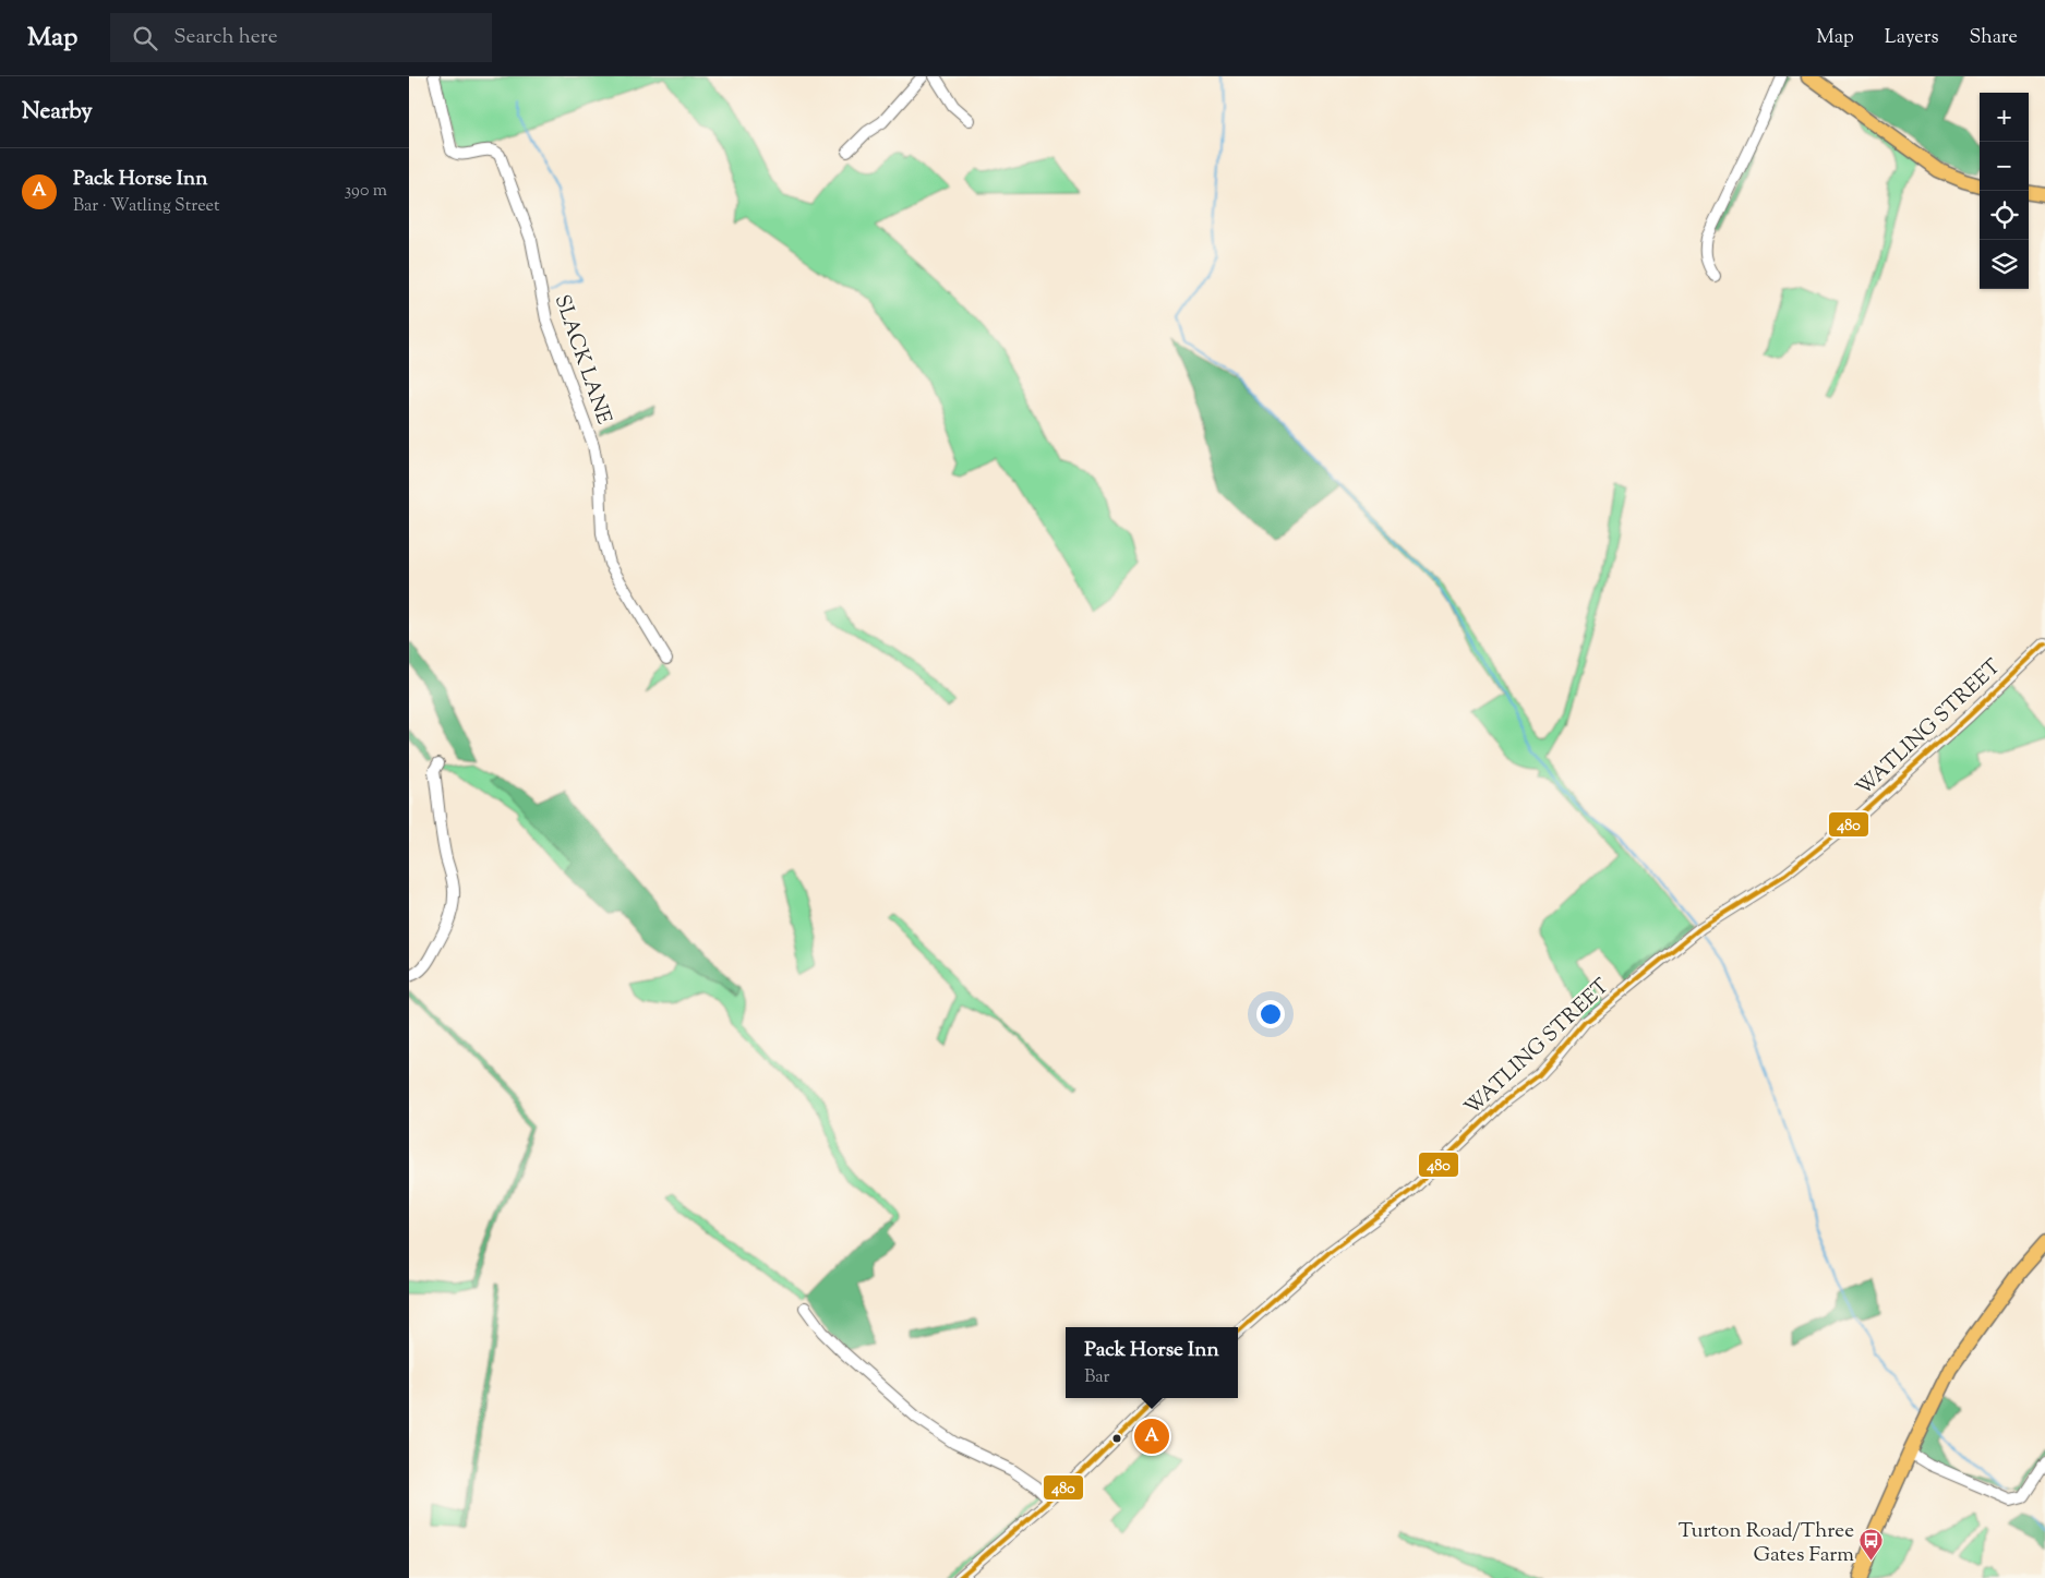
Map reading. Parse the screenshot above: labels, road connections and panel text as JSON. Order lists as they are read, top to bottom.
{
  "streets": {
    "street": ["SLACK LANE", "WATLING STREET"]
  },
  "places": {
    "bus stop": ["Turton Road/Three Gates Farm"]
  },
  "lines": ["transit line 480"],
  "page": {
    "header": "Map",
    "search": "Search here",
    "nav": ["Map", "Layers", "Share"],
    "heading": "Nearby",
    "map_buttons": ["+", "−"],
    "list": [
      {
        "mark": "A",
        "name": "Pack Horse Inn",
        "note": "Bar · Watling Street",
        "value": "390 m"
      }
    ],
    "popup": ["Pack Horse Inn", "Bar"],
    "pins": "A"
  }
}
